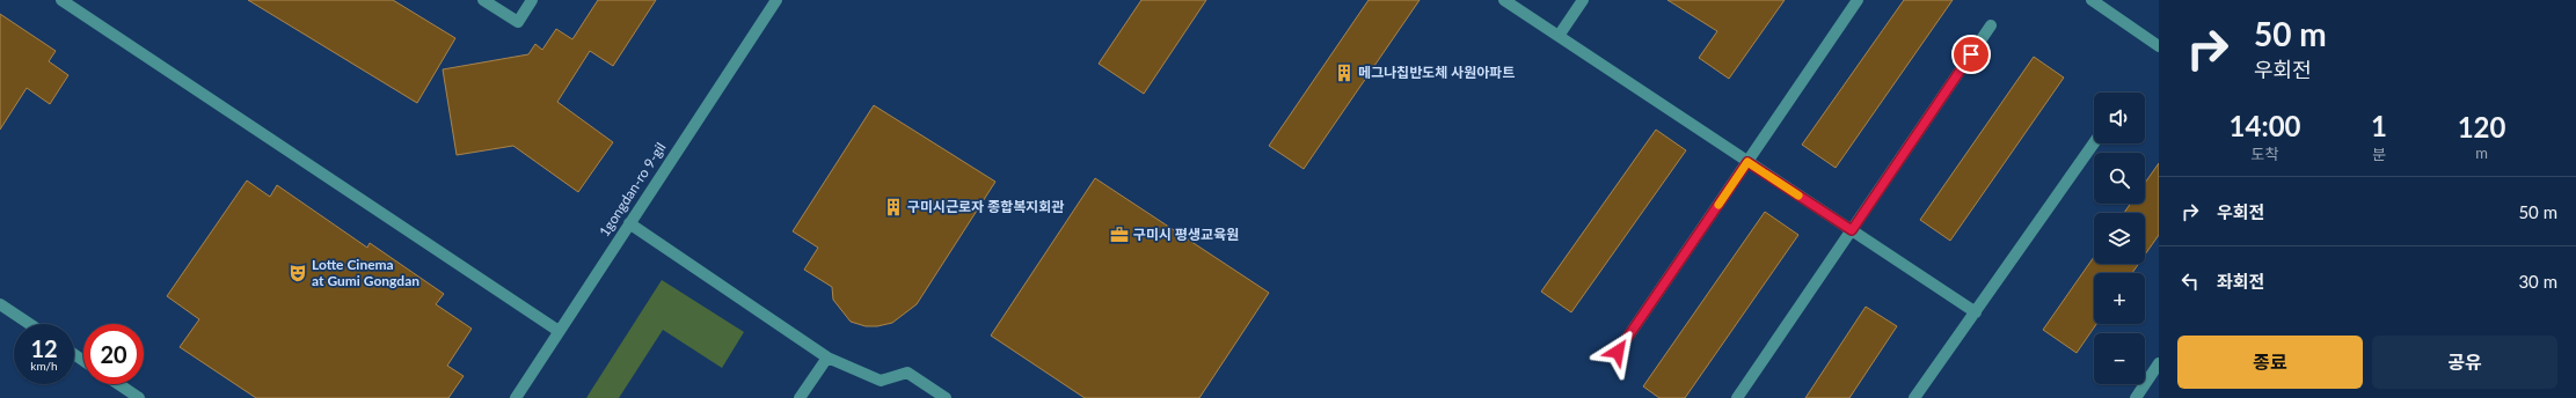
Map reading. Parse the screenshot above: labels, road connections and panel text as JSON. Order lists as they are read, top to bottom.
{
  "streets": {
    "street": ["1gongdan-ro 9-gil"]
  },
  "places": {
    "building": ["메그나칩반도체 사원아파트", "구미시근로자 종합복지회관"],
    "office": ["구미시 평생교육원"],
    "theatre": ["Lotte Cinema at Gumi Gongdan"]
  },
  "page": {
    "turn": ["50 m", "우회전"],
    "map_buttons": ["+", "−"],
    "eta": [
      "14:00",
      "도착",
      "1",
      "분",
      "120",
      "m"
    ],
    "list": [
      {
        "name": "우회전",
        "value": "50 m"
      },
      {
        "name": "좌회전",
        "value": "30 m"
      }
    ],
    "speed": "12 km/h",
    "limit": "20",
    "buttons": ["종료", "공유"]
  }
}
